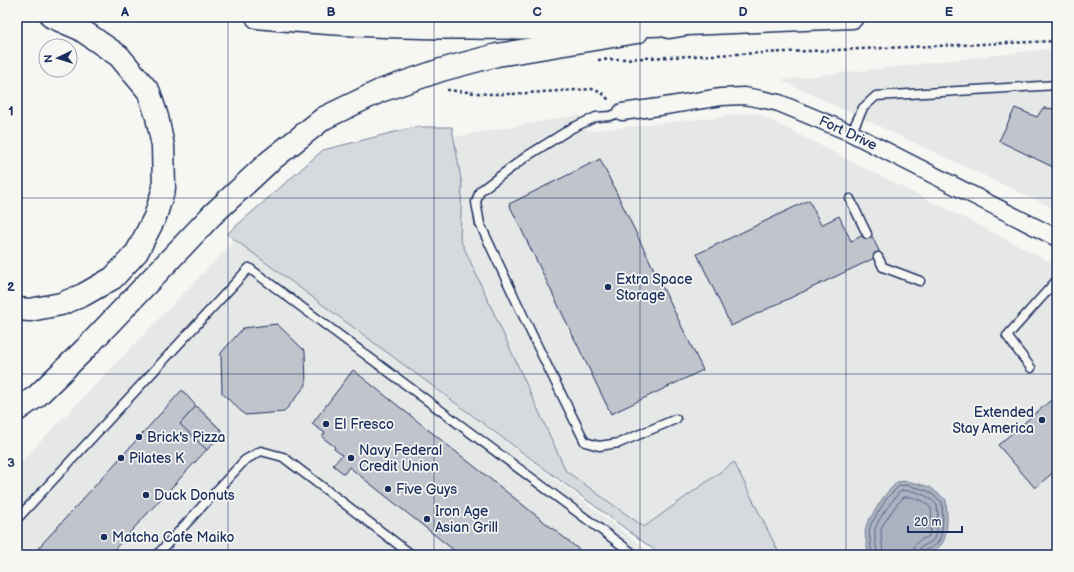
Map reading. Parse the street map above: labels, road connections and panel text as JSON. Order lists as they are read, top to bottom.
{
  "streets": {
    "street": ["Fort Drive"]
  },
  "places": [
    "Extra Space Storage",
    "Extended Stay America",
    "El Fresco",
    "Brick's Pizza",
    "Pilates K",
    "Navy Federal Credit Union",
    "Five Guys",
    "Duck Donuts",
    "Iron Age Asian Grill",
    "Matcha Cafe Maiko"
  ],
  "scale_bar": "20 m",
  "north": "left",
  "grid": {
    "columns": [
      "A",
      "B",
      "C",
      "D",
      "E"
    ],
    "rows": ["1", "2", "3"]
  }
}
